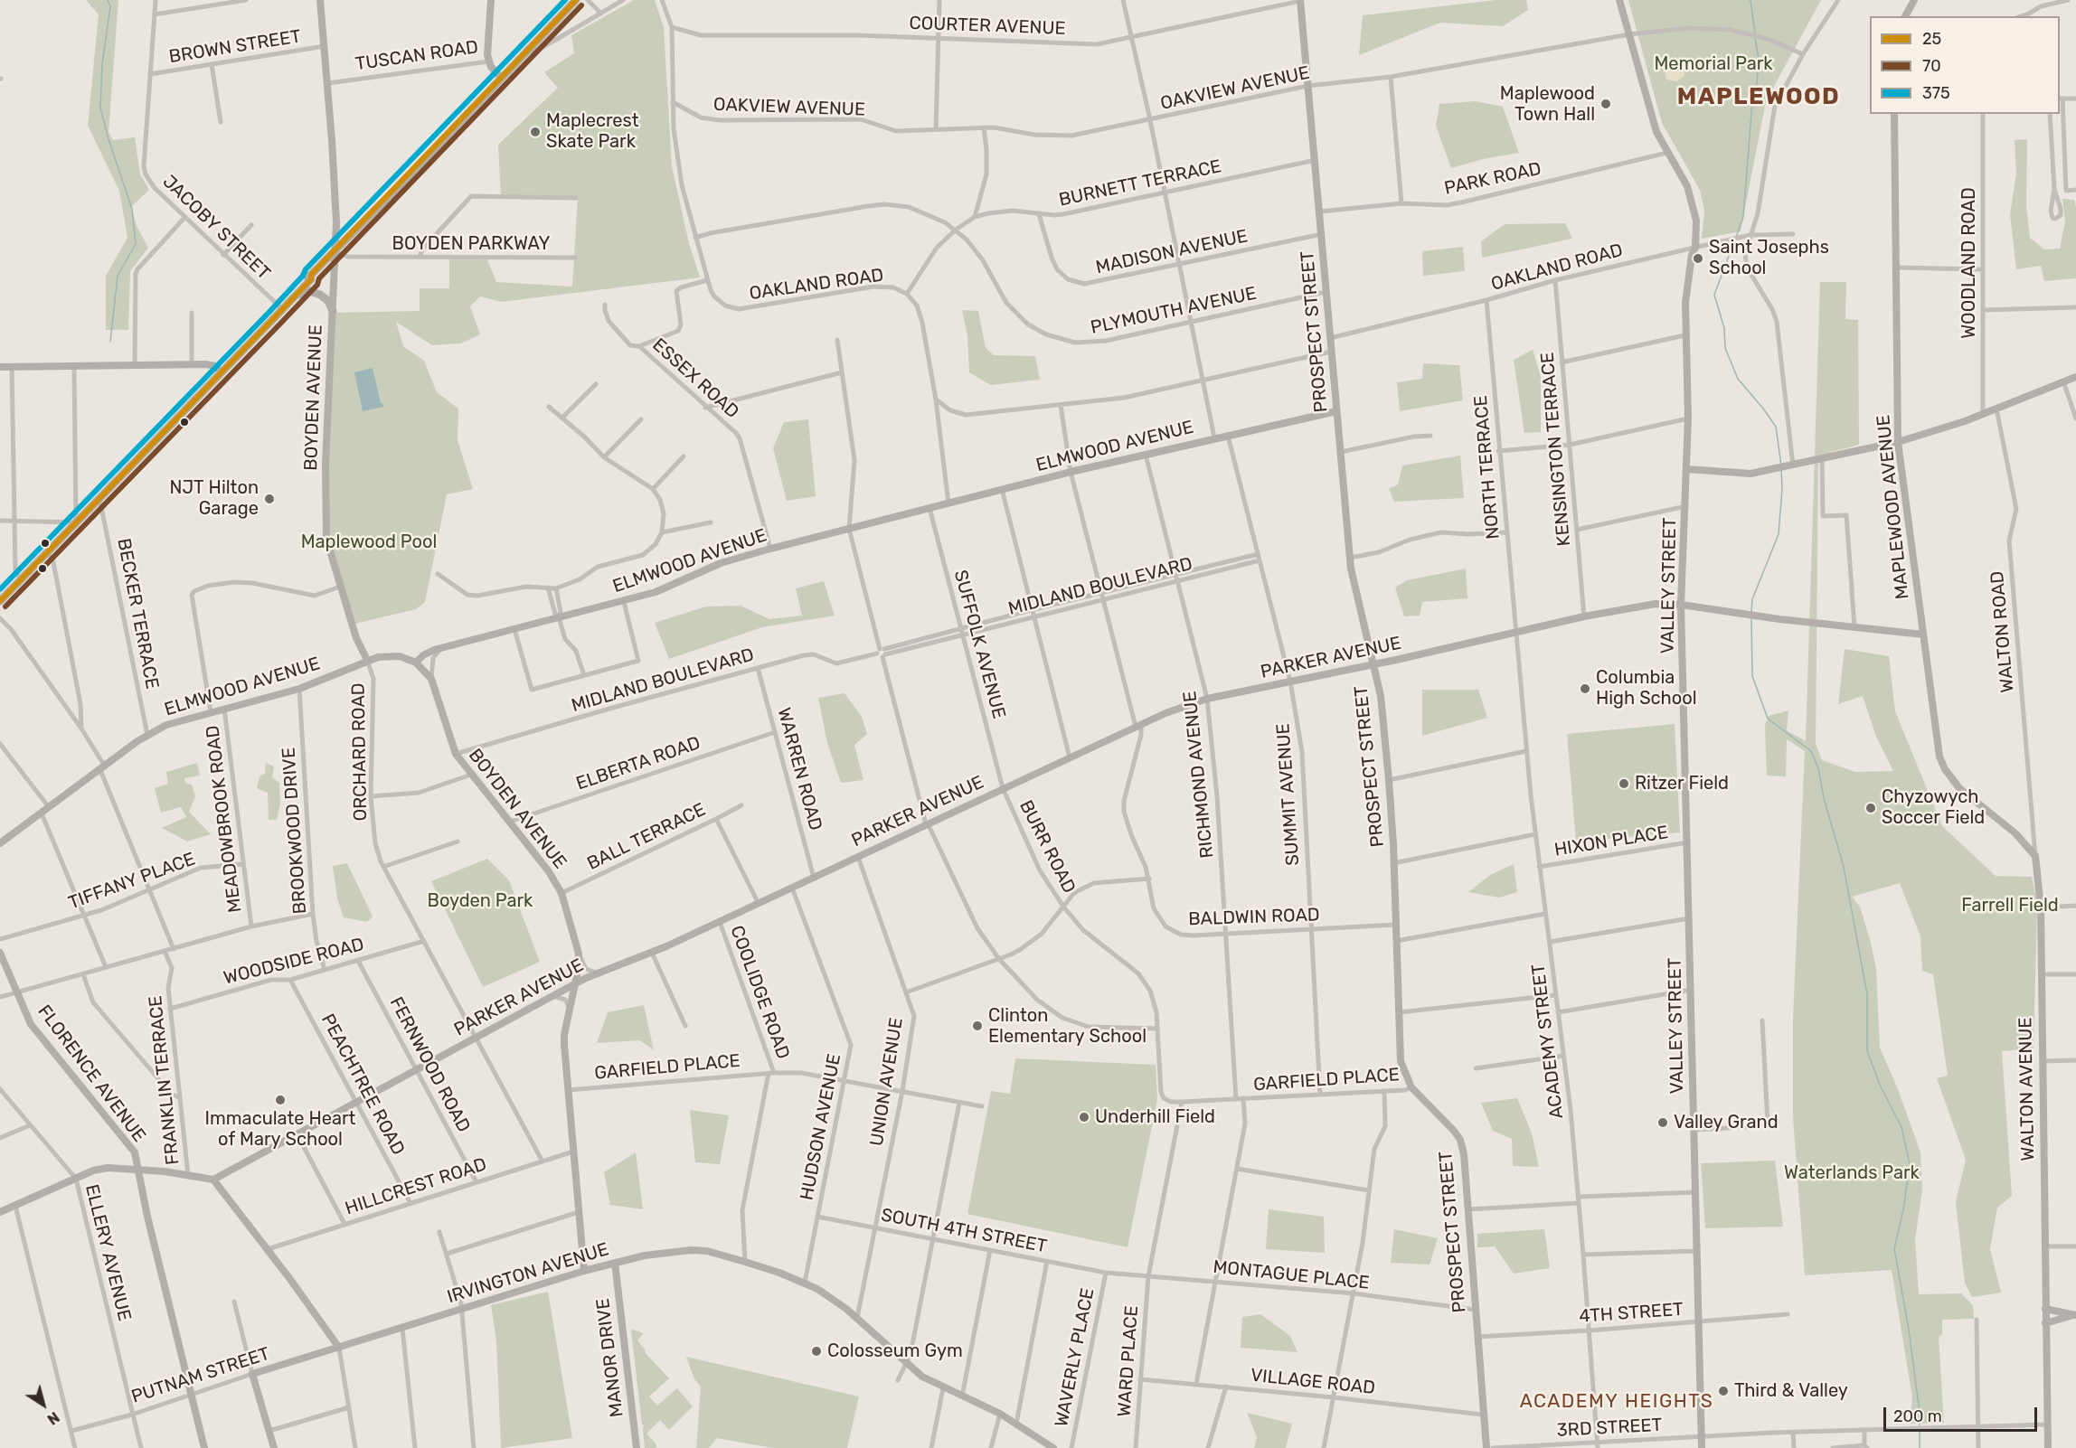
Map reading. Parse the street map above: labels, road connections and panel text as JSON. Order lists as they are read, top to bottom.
{
  "streets": {
    "street": [
      "COURTER AVENUE",
      "BROWN STREET",
      "TUSCAN ROAD",
      "OAKVIEW AVENUE",
      "PARK ROAD",
      "BURNETT TERRACE",
      "JACOBY STREET",
      "BOYDEN PARKWAY",
      "MADISON AVENUE",
      "WOODLAND ROAD",
      "OAKLAND ROAD",
      "PLYMOUTH AVENUE",
      "PROSPECT STREET",
      "ESSEX ROAD",
      "BOYDEN AVENUE",
      "ELMWOOD AVENUE",
      "KENSINGTON TERRACE",
      "NORTH TERRACE",
      "MAPLEWOOD AVENUE",
      "VALLEY STREET",
      "MIDLAND BOULEVARD",
      "BECKER TERRACE",
      "WALTON ROAD",
      "SUFFOLK AVENUE",
      "PARKER AVENUE",
      "ORCHARD ROAD",
      "ELBERTA ROAD",
      "WARREN ROAD",
      "RICHMOND AVENUE",
      "SUMMIT AVENUE",
      "MEADOWBROOK ROAD",
      "BROOKWOOD DRIVE",
      "BALL TERRACE",
      "HIXON PLACE",
      "BURR ROAD",
      "TIFFANY PLACE",
      "BALDWIN ROAD",
      "WOODSIDE ROAD",
      "COOLIDGE ROAD",
      "ACADEMY STREET",
      "FERNWOOD ROAD",
      "GARFIELD PLACE",
      "FLORENCE AVENUE",
      "FRANKLIN TERRACE",
      "UNION AVENUE",
      "PEACHTREE ROAD",
      "WALTON AVENUE",
      "HUDSON AVENUE",
      "HILLCREST ROAD",
      "SOUTH 4TH STREET",
      "ELLERY AVENUE",
      "IRVINGTON AVENUE",
      "MONTAGUE PLACE",
      "4TH STREET",
      "MANOR DRIVE",
      "WAVERLY PLACE",
      "WARD PLACE",
      "PUTNAM STREET",
      "VILLAGE ROAD",
      "3RD STREET"
    ]
  },
  "crossings": [
    ["COURTER AVENUE", "OAKLAND ROAD"],
    ["COURTER AVENUE", "PROSPECT STREET"],
    ["BROWN STREET", "JACOBY STREET"],
    ["BROWN STREET", "BOYDEN AVENUE"],
    ["TUSCAN ROAD", "BOYDEN AVENUE"],
    ["OAKVIEW AVENUE", "OAKLAND ROAD"],
    ["OAKVIEW AVENUE", "PROSPECT STREET"],
    ["OAKVIEW AVENUE", "VALLEY STREET"],
    ["PARK ROAD", "PROSPECT STREET"],
    ["PARK ROAD", "VALLEY STREET"],
    ["BURNETT TERRACE", "MADISON AVENUE"],
    ["BURNETT TERRACE", "OAKLAND ROAD"],
    ["BURNETT TERRACE", "PLYMOUTH AVENUE"],
    ["BURNETT TERRACE", "PROSPECT STREET"],
    ["BOYDEN PARKWAY", "BOYDEN AVENUE"],
    ["MADISON AVENUE", "PROSPECT STREET"],
    ["OAKLAND ROAD", "PLYMOUTH AVENUE"],
    ["OAKLAND ROAD", "PROSPECT STREET"],
    ["OAKLAND ROAD", "ELMWOOD AVENUE"],
    ["OAKLAND ROAD", "KENSINGTON TERRACE"],
    ["OAKLAND ROAD", "NORTH TERRACE"],
    ["OAKLAND ROAD", "VALLEY STREET"],
    ["PLYMOUTH AVENUE", "PROSPECT STREET"],
    ["PROSPECT STREET", "ELMWOOD AVENUE"],
    ["PROSPECT STREET", "PARKER AVENUE"],
    ["PROSPECT STREET", "BALDWIN ROAD"],
    ["PROSPECT STREET", "GARFIELD PLACE"],
    ["PROSPECT STREET", "MONTAGUE PLACE"],
    ["PROSPECT STREET", "4TH STREET"],
    ["PROSPECT STREET", "VILLAGE ROAD"],
    ["ESSEX ROAD", "ELMWOOD AVENUE"],
    ["BOYDEN AVENUE", "ELMWOOD AVENUE"],
    ["BOYDEN AVENUE", "MIDLAND BOULEVARD"],
    ["BOYDEN AVENUE", "PARKER AVENUE"],
    ["BOYDEN AVENUE", "ORCHARD ROAD"],
    ["BOYDEN AVENUE", "ELBERTA ROAD"],
    ["BOYDEN AVENUE", "BALL TERRACE"],
    ["BOYDEN AVENUE", "GARFIELD PLACE"],
    ["BOYDEN AVENUE", "HILLCREST ROAD"],
    ["BOYDEN AVENUE", "IRVINGTON AVENUE"],
    ["ELMWOOD AVENUE", "BECKER TERRACE"],
    ["ELMWOOD AVENUE", "SUFFOLK AVENUE"],
    ["ELMWOOD AVENUE", "ORCHARD ROAD"],
    ["ELMWOOD AVENUE", "RICHMOND AVENUE"],
    ["ELMWOOD AVENUE", "SUMMIT AVENUE"],
    ["ELMWOOD AVENUE", "MEADOWBROOK ROAD"],
    ["ELMWOOD AVENUE", "BROOKWOOD DRIVE"],
    ["KENSINGTON TERRACE", "PARKER AVENUE"],
    ["NORTH TERRACE", "PARKER AVENUE"],
    ["NORTH TERRACE", "ACADEMY STREET"],
    ["MAPLEWOOD AVENUE", "WALTON ROAD"],
    ["MAPLEWOOD AVENUE", "PARKER AVENUE"],
    ["MAPLEWOOD AVENUE", "WALTON AVENUE"],
    ["VALLEY STREET", "PARKER AVENUE"],
    ["VALLEY STREET", "HIXON PLACE"],
    ["VALLEY STREET", "4TH STREET"],
    ["VALLEY STREET", "3RD STREET"],
    ["MIDLAND BOULEVARD", "SUFFOLK AVENUE"],
    ["MIDLAND BOULEVARD", "WARREN ROAD"],
    ["MIDLAND BOULEVARD", "RICHMOND AVENUE"],
    ["MIDLAND BOULEVARD", "SUMMIT AVENUE"],
    ["WALTON ROAD", "WALTON AVENUE"],
    ["SUFFOLK AVENUE", "PARKER AVENUE"],
    ["SUFFOLK AVENUE", "BURR ROAD"],
    ["PARKER AVENUE", "ORCHARD ROAD"],
    ["PARKER AVENUE", "WARREN ROAD"],
    ["PARKER AVENUE", "RICHMOND AVENUE"],
    ["PARKER AVENUE", "SUMMIT AVENUE"],
    ["PARKER AVENUE", "BURR ROAD"],
    ["PARKER AVENUE", "BALDWIN ROAD"],
    ["PARKER AVENUE", "COOLIDGE ROAD"],
    ["PARKER AVENUE", "ACADEMY STREET"],
    ["PARKER AVENUE", "FERNWOOD ROAD"],
    ["PARKER AVENUE", "UNION AVENUE"],
    ["PARKER AVENUE", "PEACHTREE ROAD"],
    ["PARKER AVENUE", "HUDSON AVENUE"],
    ["ORCHARD ROAD", "WOODSIDE ROAD"],
    ["ORCHARD ROAD", "HILLCREST ROAD"],
    ["ELBERTA ROAD", "WARREN ROAD"],
    ["RICHMOND AVENUE", "BALDWIN ROAD"],
    ["RICHMOND AVENUE", "GARFIELD PLACE"],
    ["SUMMIT AVENUE", "BALDWIN ROAD"],
    ["SUMMIT AVENUE", "GARFIELD PLACE"],
    ["MEADOWBROOK ROAD", "TIFFANY PLACE"],
    ["BROOKWOOD DRIVE", "WOODSIDE ROAD"],
    ["HIXON PLACE", "ACADEMY STREET"],
    ["BURR ROAD", "GARFIELD PLACE"],
    ["WOODSIDE ROAD", "FERNWOOD ROAD"],
    ["WOODSIDE ROAD", "FRANKLIN TERRACE"],
    ["WOODSIDE ROAD", "PEACHTREE ROAD"],
    ["COOLIDGE ROAD", "GARFIELD PLACE"],
    ["COOLIDGE ROAD", "IRVINGTON AVENUE"],
    ["ACADEMY STREET", "4TH STREET"],
    ["ACADEMY STREET", "3RD STREET"],
    ["FERNWOOD ROAD", "HILLCREST ROAD"],
    ["GARFIELD PLACE", "UNION AVENUE"],
    ["GARFIELD PLACE", "HUDSON AVENUE"],
    ["GARFIELD PLACE", "WARD PLACE"],
    ["FLORENCE AVENUE", "PUTNAM STREET"],
    ["UNION AVENUE", "SOUTH 4TH STREET"],
    ["UNION AVENUE", "IRVINGTON AVENUE"],
    ["PEACHTREE ROAD", "HILLCREST ROAD"],
    ["WALTON AVENUE", "3RD STREET"],
    ["HUDSON AVENUE", "SOUTH 4TH STREET"],
    ["HUDSON AVENUE", "IRVINGTON AVENUE"],
    ["SOUTH 4TH STREET", "MONTAGUE PLACE"],
    ["SOUTH 4TH STREET", "WAVERLY PLACE"],
    ["ELLERY AVENUE", "PUTNAM STREET"],
    ["IRVINGTON AVENUE", "MANOR DRIVE"],
    ["IRVINGTON AVENUE", "PUTNAM STREET"],
    ["MONTAGUE PLACE", "WAVERLY PLACE"],
    ["MONTAGUE PLACE", "WARD PLACE"],
    ["WARD PLACE", "VILLAGE ROAD"]
  ],
  "districts": ["MAPLEWOOD", "ACADEMY HEIGHTS"],
  "parks": [
    "Memorial Park",
    "Maplewood Pool",
    "Boyden Park",
    "Farrell Field",
    "Waterlands Park"
  ],
  "places": [
    "Maplewood Town Hall",
    "Maplecrest Skate Park",
    "Saint Josephs School",
    "NJT Hilton Garage",
    "Columbia High School",
    "Ritzer Field",
    "Chyzowych Soccer Field",
    "Clinton Elementary School",
    "Immaculate Heart of Mary School",
    "Underhill Field",
    "Valley Grand",
    "Colosseum Gym",
    "Third & Valley"
  ],
  "lines": ["transit line 25", "transit line 375", "transit line 70"],
  "legend": ["25", "70", "375"],
  "scale_bar": "200 m",
  "north": "bottom right"
}
